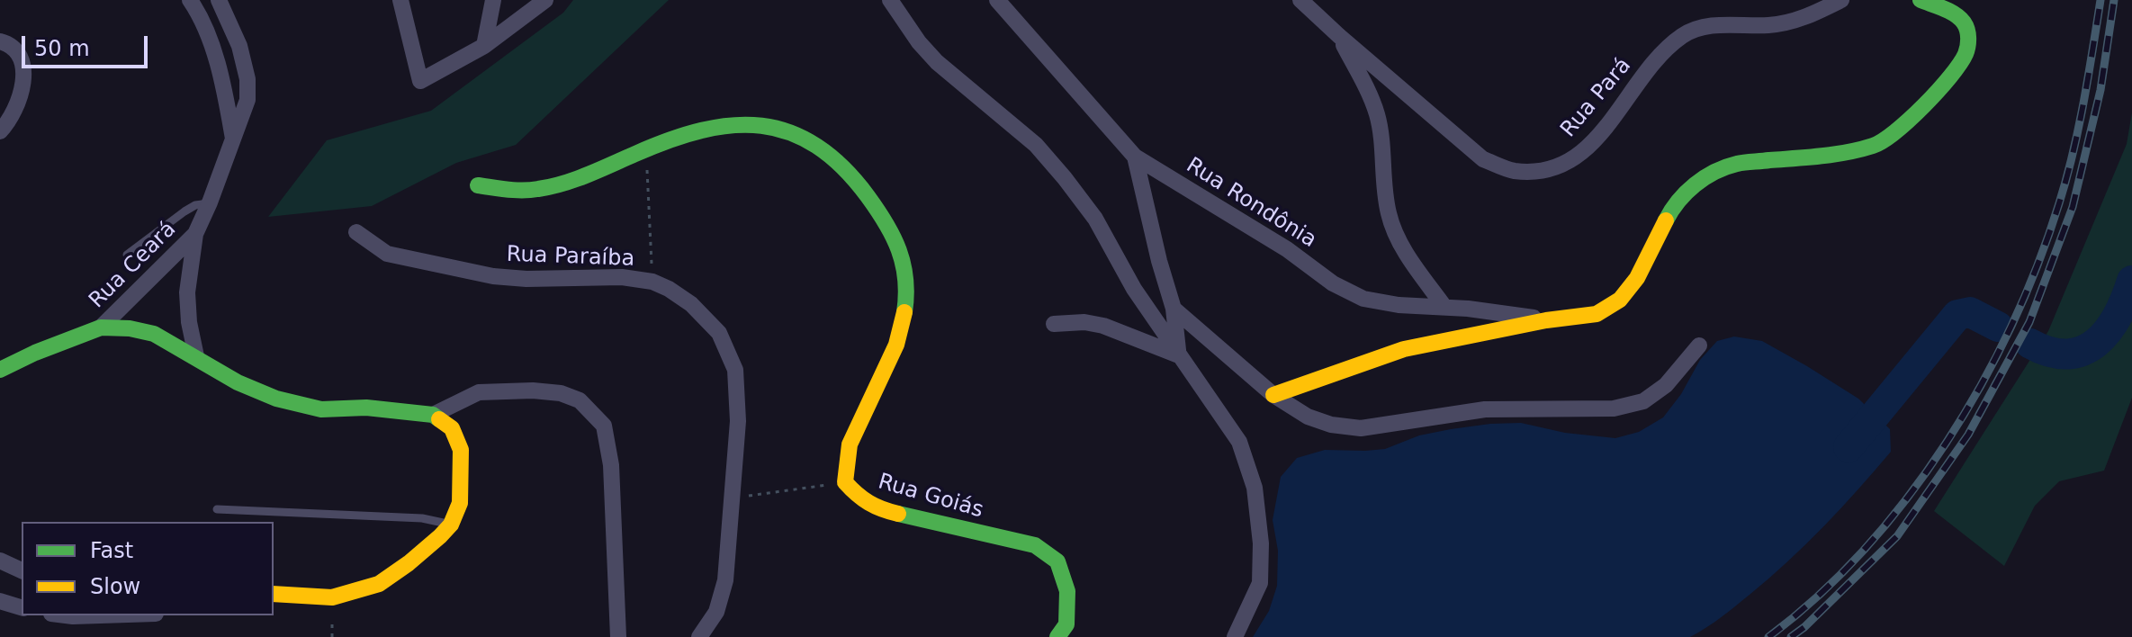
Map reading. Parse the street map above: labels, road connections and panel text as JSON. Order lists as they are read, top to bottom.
{
  "streets": {
    "street": [
      "Rua Pará",
      "Rua Rondônia",
      "Rua Paraíba",
      "Rua Ceará",
      "Rua Goiás"
    ]
  },
  "legend": ["Fast", "Slow"],
  "scale_bar": "50 m"
}
